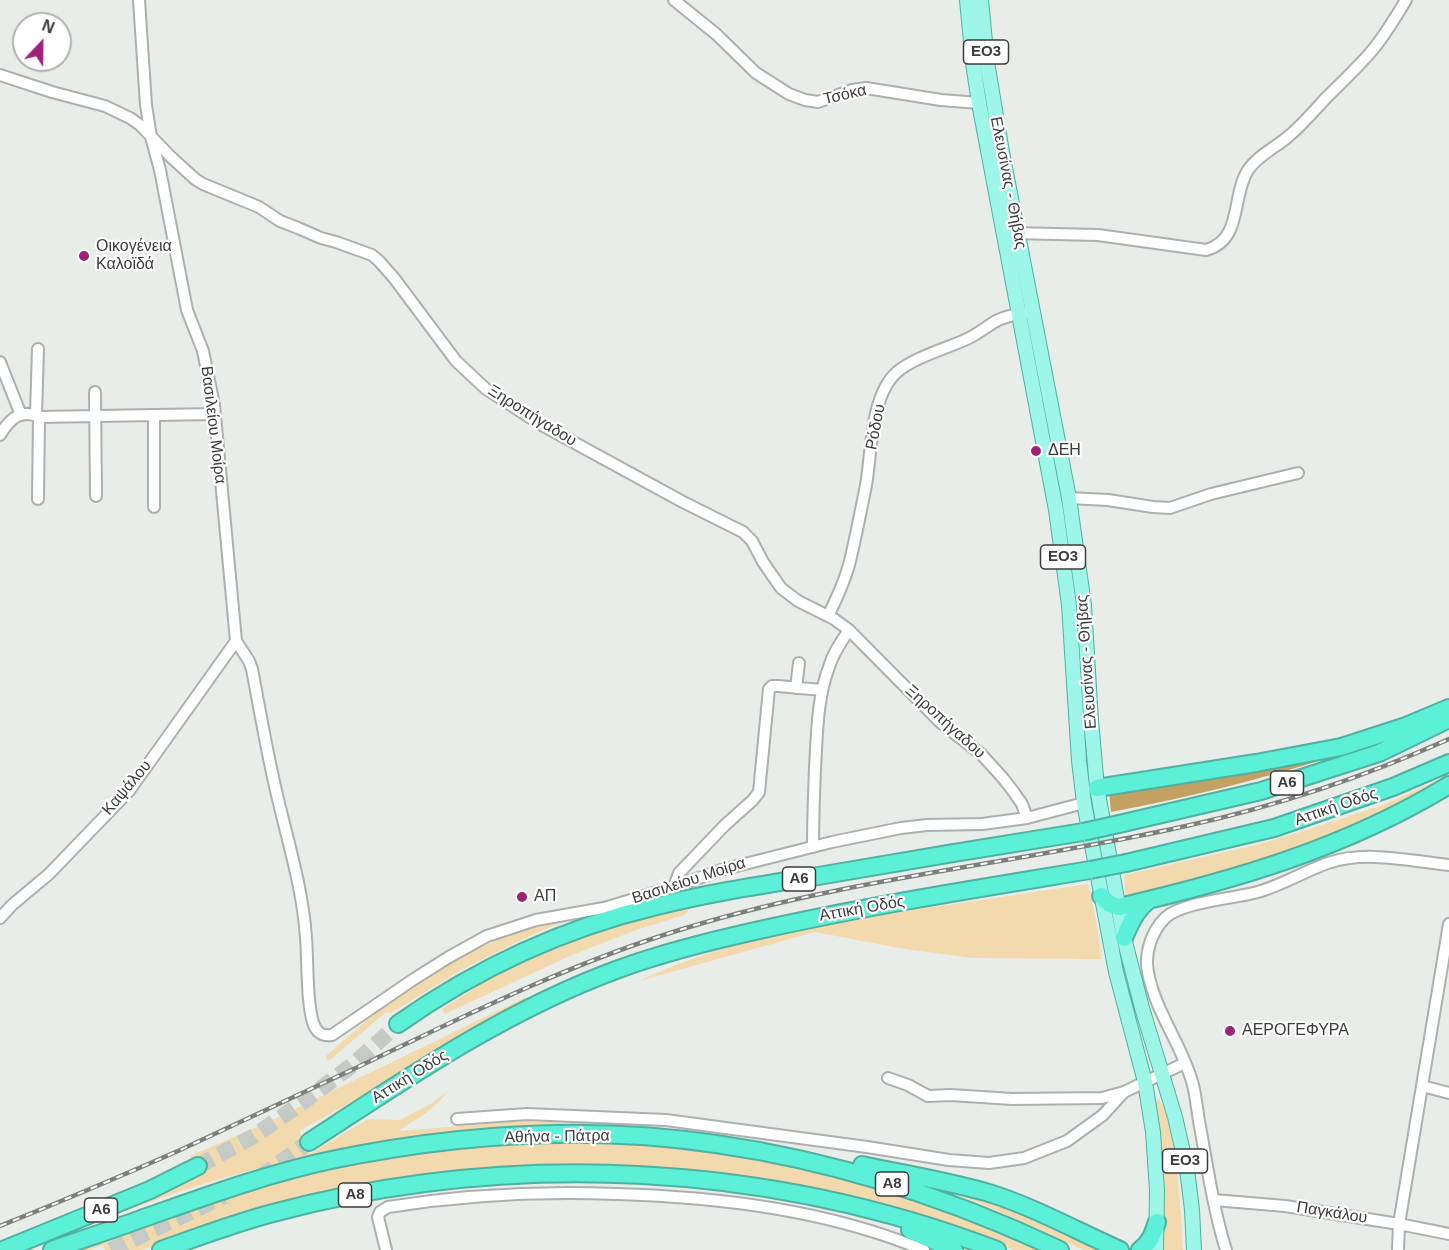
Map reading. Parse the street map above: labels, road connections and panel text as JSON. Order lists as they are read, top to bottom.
{
  "streets": {
    "highway": [
      "Α6",
      "Αττική Οδός",
      "Αθήνα - Πάτρα",
      "Α8"
    ],
    "main road": ["ΕΟ3", "Ελευσίνας - Θήβας"],
    "street": [
      "Τσόκα",
      "Ξηροπήγαδου",
      "Βασιλείου Μοίρα",
      "Ρόδου",
      "Καψάλου",
      "Παγκάλου"
    ]
  },
  "crossings": [
    ["Τσόκα", "Ελευσίνας - Θήβας"],
    ["Ελευσίνας - Θήβας", "Βασιλείου Μοίρα"],
    ["Ελευσίνας - Θήβας", "Ρόδου"],
    ["Ξηροπήγαδου", "Βασιλείου Μοίρα"],
    ["Ξηροπήγαδου", "Ρόδου"],
    ["Βασιλείου Μοίρα", "Καψάλου"]
  ],
  "places": [
    "Οικογένεια Καλοϊδά",
    "ΔΕΗ",
    "ΑΠ",
    "ΑΕΡΟΓΕΦΥΡΑ"
  ],
  "north": "top"
}
